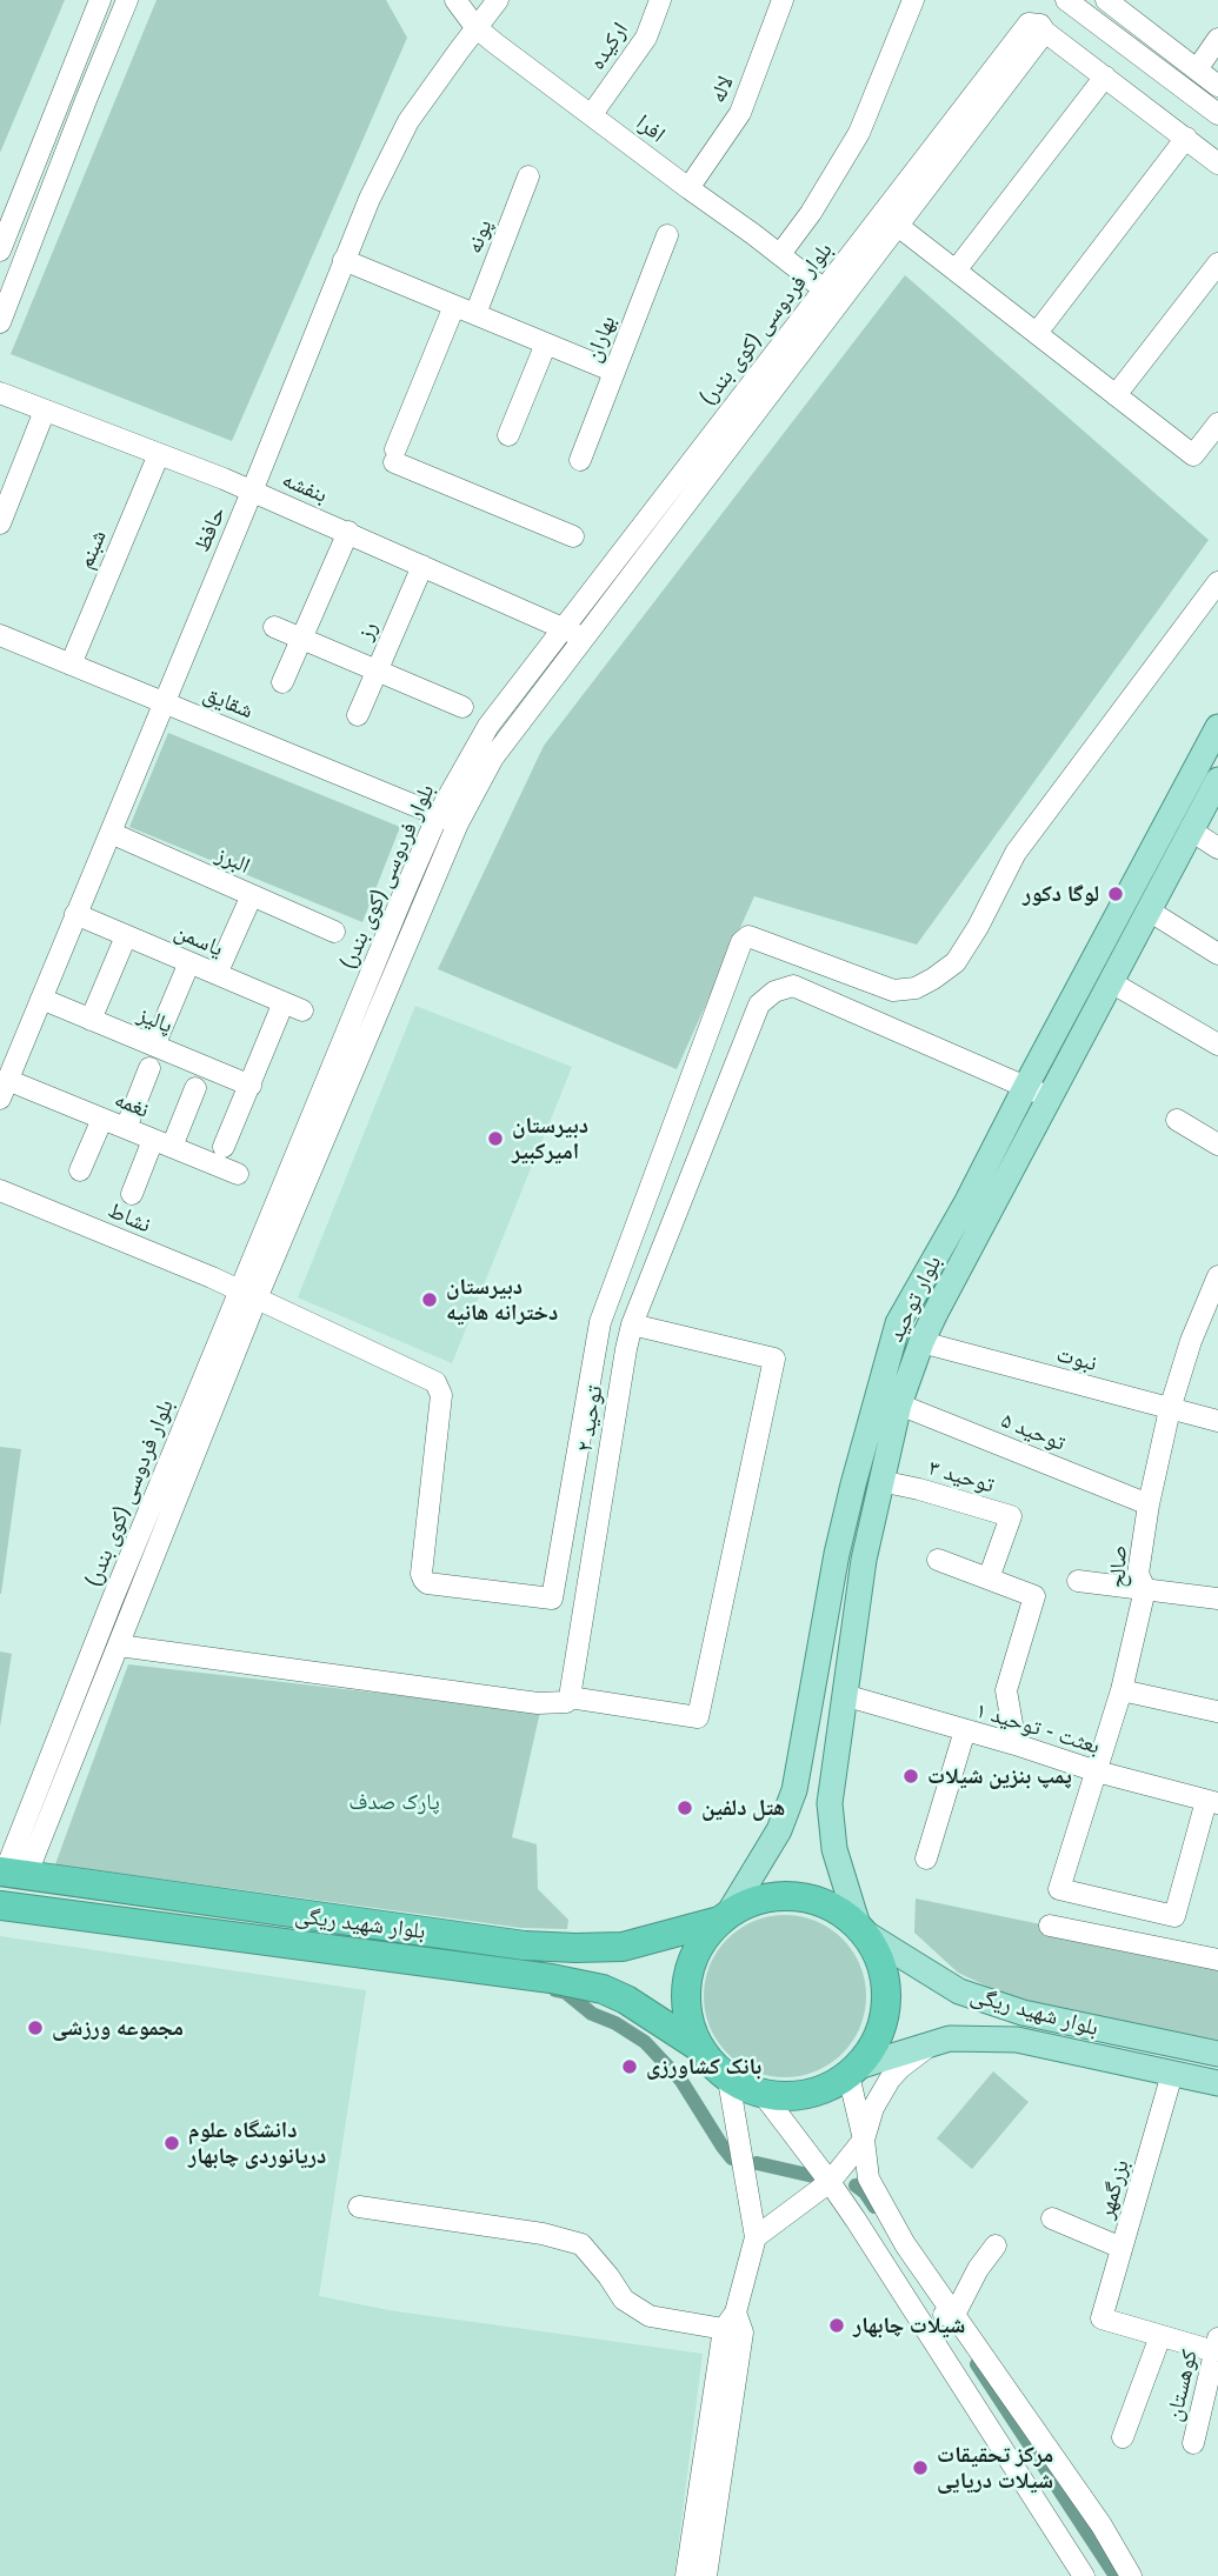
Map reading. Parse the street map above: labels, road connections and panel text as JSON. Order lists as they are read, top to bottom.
{
  "streets": {
    "highway": ["بلوار شهید ریگی"],
    "main road": ["بلوار توحید"],
    "street": [
      "ارکیده",
      "لاله",
      "افرا",
      "پونه",
      "بلوار فردوسی (کوی بندر)",
      "بهاران",
      "بنفشه",
      "حافظ",
      "شبنم",
      "رز",
      "شقایق",
      "البرز",
      "یاسمن",
      "پالیز",
      "نغمه",
      "نشاط",
      "نبوت",
      "توحید ۲",
      "توحید ۵",
      "توحید ۳",
      "صالح",
      "بعثت - توحید ۱",
      "بزرگمهر",
      "کوهستان"
    ]
  },
  "crossings": [
    ["ارکیده", "افرا"],
    ["لاله", "افرا"],
    ["افرا", "بلوار فردوسی (کوی بندر)"],
    ["افرا", "حافظ"],
    ["بلوار فردوسی (کوی بندر)", "بنفشه"],
    ["بلوار فردوسی (کوی بندر)", "شقایق"],
    ["بلوار فردوسی (کوی بندر)", "نشاط"],
    ["بلوار فردوسی (کوی بندر)", "بلوار شهید ریگی"],
    ["بنفشه", "حافظ"],
    ["بنفشه", "شبنم"],
    ["بنفشه", "رز"],
    ["حافظ", "شقایق"],
    ["حافظ", "البرز"],
    ["حافظ", "یاسمن"],
    ["حافظ", "پالیز"],
    ["حافظ", "نغمه"],
    ["شبنم", "شقایق"],
    ["یاسمن", "پالیز"],
    ["بلوار توحید", "نبوت"],
    ["بلوار توحید", "توحید ۲"],
    ["بلوار توحید", "توحید ۵"],
    ["بلوار توحید", "توحید ۳"],
    ["بلوار توحید", "بعثت - توحید ۱"],
    ["بلوار توحید", "بلوار شهید ریگی"],
    ["نبوت", "صالح"],
    ["توحید ۵", "صالح"],
    ["صالح", "بعثت - توحید ۱"],
    ["بلوار شهید ریگی", "بزرگمهر"]
  ],
  "parks": ["پارک صدف"],
  "places": [
    "لوگا دکور",
    "دبیرستان امیرکبیر",
    "دبیرستان دخترانه هانیه",
    "پمپ بنزین شیلات",
    "هتل دلفین",
    "مجموعه ورزشی",
    "بانک کشاورزی",
    "دانشگاه علوم دریانوردی چابهار",
    "شیلات چابهار",
    "مرکز تحقیقات شیلات دریایی"
  ]
}
